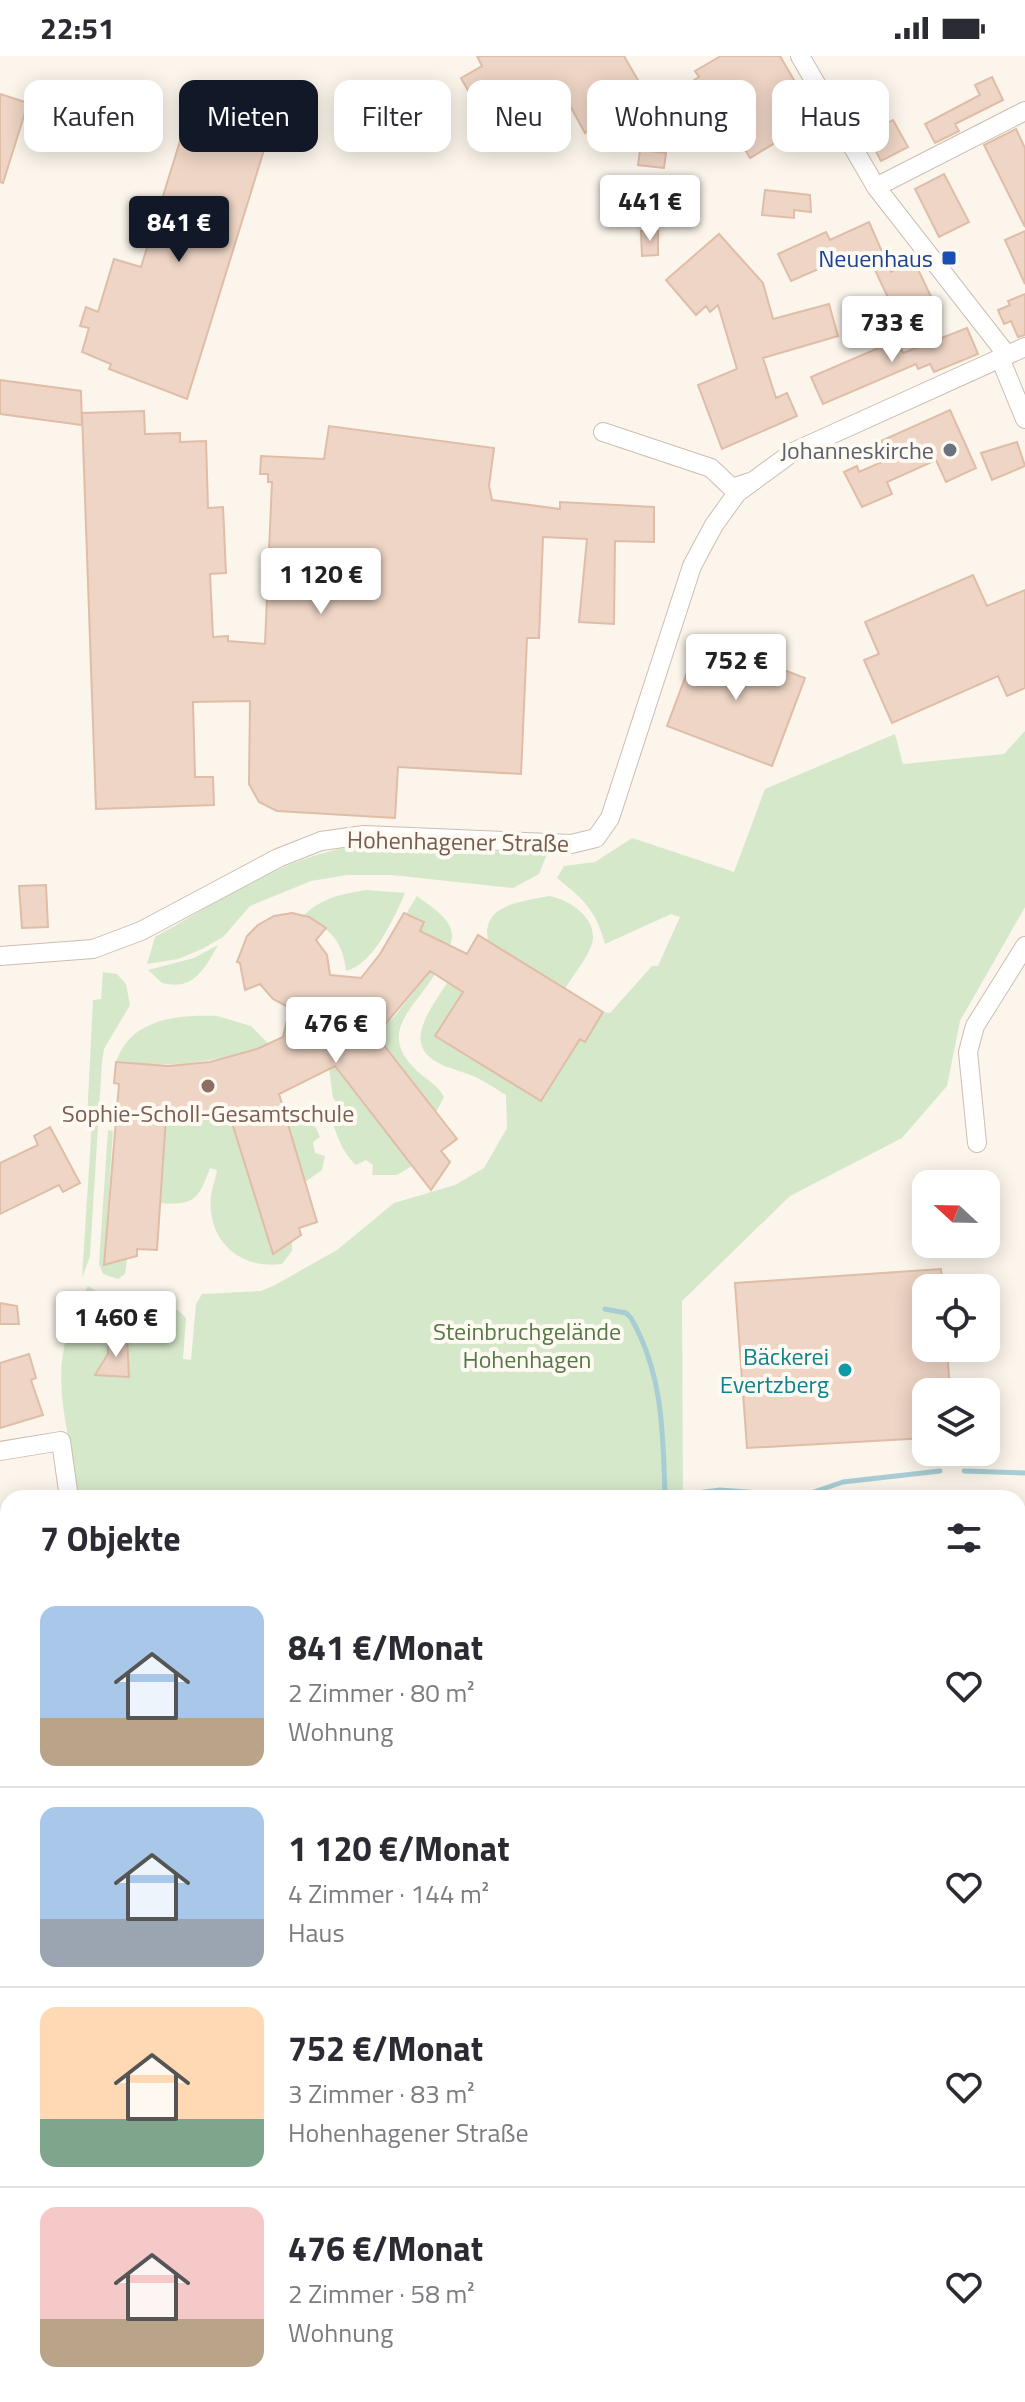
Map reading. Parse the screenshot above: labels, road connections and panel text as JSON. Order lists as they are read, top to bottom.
{
  "streets": {
    "street": ["Hohenhagener Straße"]
  },
  "parks": ["Steinbruchgelände Hohenhagen"],
  "places": {
    "transit": ["Neuenhaus"],
    "other": ["Johanneskirche", "Sophie-Scholl-Gesamtschule", "Bäckerei Evertzberg"]
  },
  "north": "left",
  "page": {
    "status": "22:51",
    "chip": [
      "Kaufen",
      "Mieten",
      "Filter",
      "Neu",
      "Wohnung",
      "Haus"
    ],
    "price": [
      "441 €",
      "841 €",
      "733 €",
      "1 120 €",
      "752 €",
      "476 €",
      "1 460 €"
    ],
    "heading": "7 Objekte",
    "list": [
      {
        "name": "841 €/Monat",
        "note": "2 Zimmer · 80 m² · Wohnung"
      },
      {
        "name": "1 120 €/Monat",
        "note": "4 Zimmer · 144 m² · Haus"
      },
      {
        "name": "752 €/Monat",
        "note": "3 Zimmer · 83 m² · Hohenhagener Straße"
      },
      {
        "name": "476 €/Monat",
        "note": "2 Zimmer · 58 m² · Wohnung"
      }
    ]
  }
}
